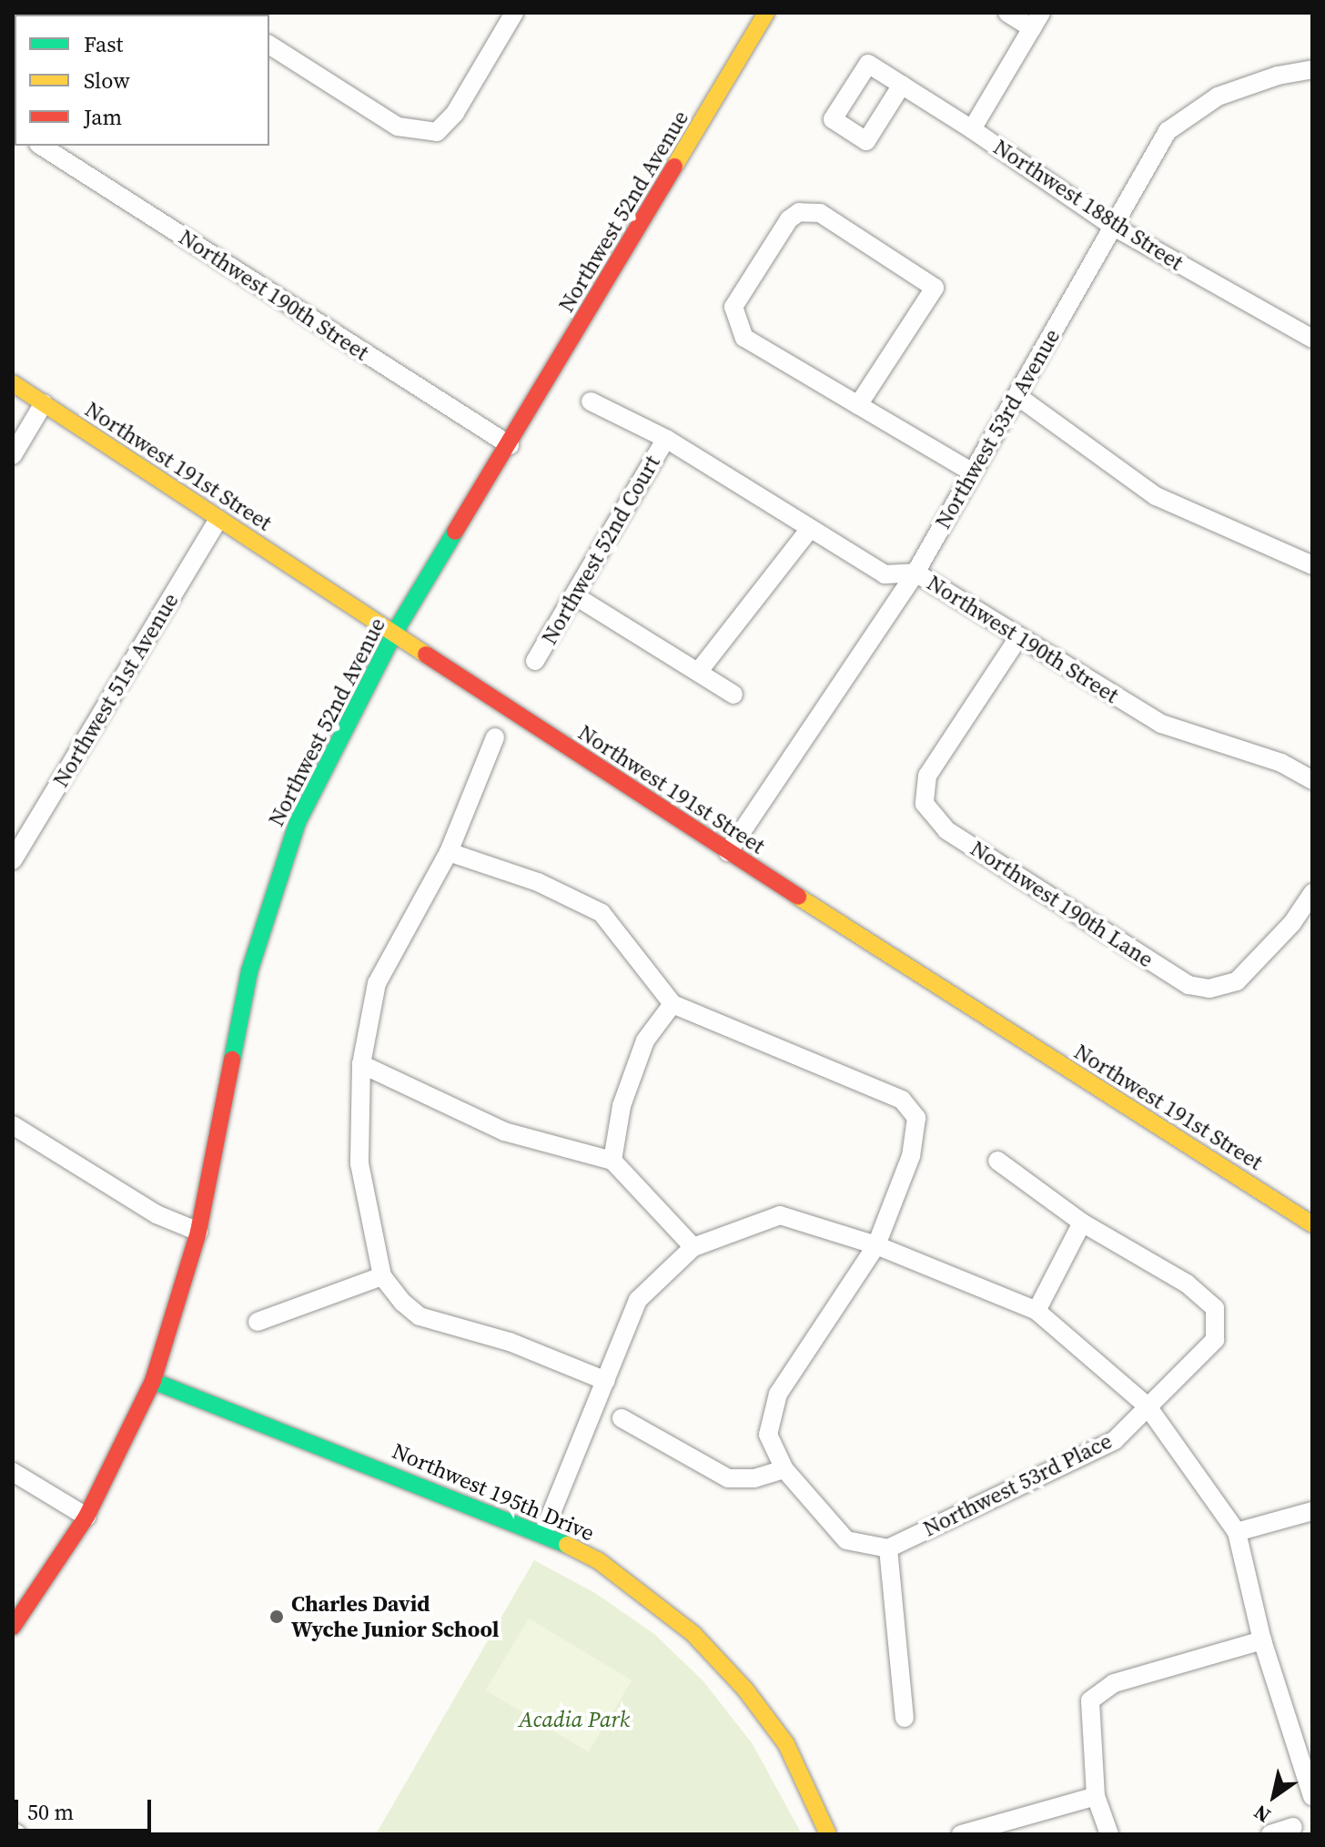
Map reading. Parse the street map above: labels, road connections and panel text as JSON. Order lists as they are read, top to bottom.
{
  "streets": {
    "street": [
      "Northwest 188th Street",
      "Northwest 52nd Avenue",
      "Northwest 190th Street",
      "Northwest 53rd Avenue",
      "Northwest 191st Street",
      "Northwest 52nd Court",
      "Northwest 51st Avenue",
      "Northwest 190th Lane",
      "Northwest 53rd Place",
      "Northwest 195th Drive"
    ]
  },
  "crossings": [
    ["Northwest 188th Street", "Northwest 53rd Avenue"],
    ["Northwest 52nd Avenue", "Northwest 190th Street"],
    ["Northwest 52nd Avenue", "Northwest 191st Street"],
    ["Northwest 52nd Avenue", "Northwest 195th Drive"],
    ["Northwest 190th Street", "Northwest 53rd Avenue"],
    ["Northwest 190th Street", "Northwest 52nd Court"],
    ["Northwest 190th Street", "Northwest 190th Lane"],
    ["Northwest 53rd Avenue", "Northwest 191st Street"],
    ["Northwest 191st Street", "Northwest 51st Avenue"]
  ],
  "parks": ["Acadia Park"],
  "places": ["Charles David Wyche Junior School"],
  "legend": ["Fast", "Slow", "Jam"],
  "scale_bar": "50 m",
  "north": "bottom left"
}
